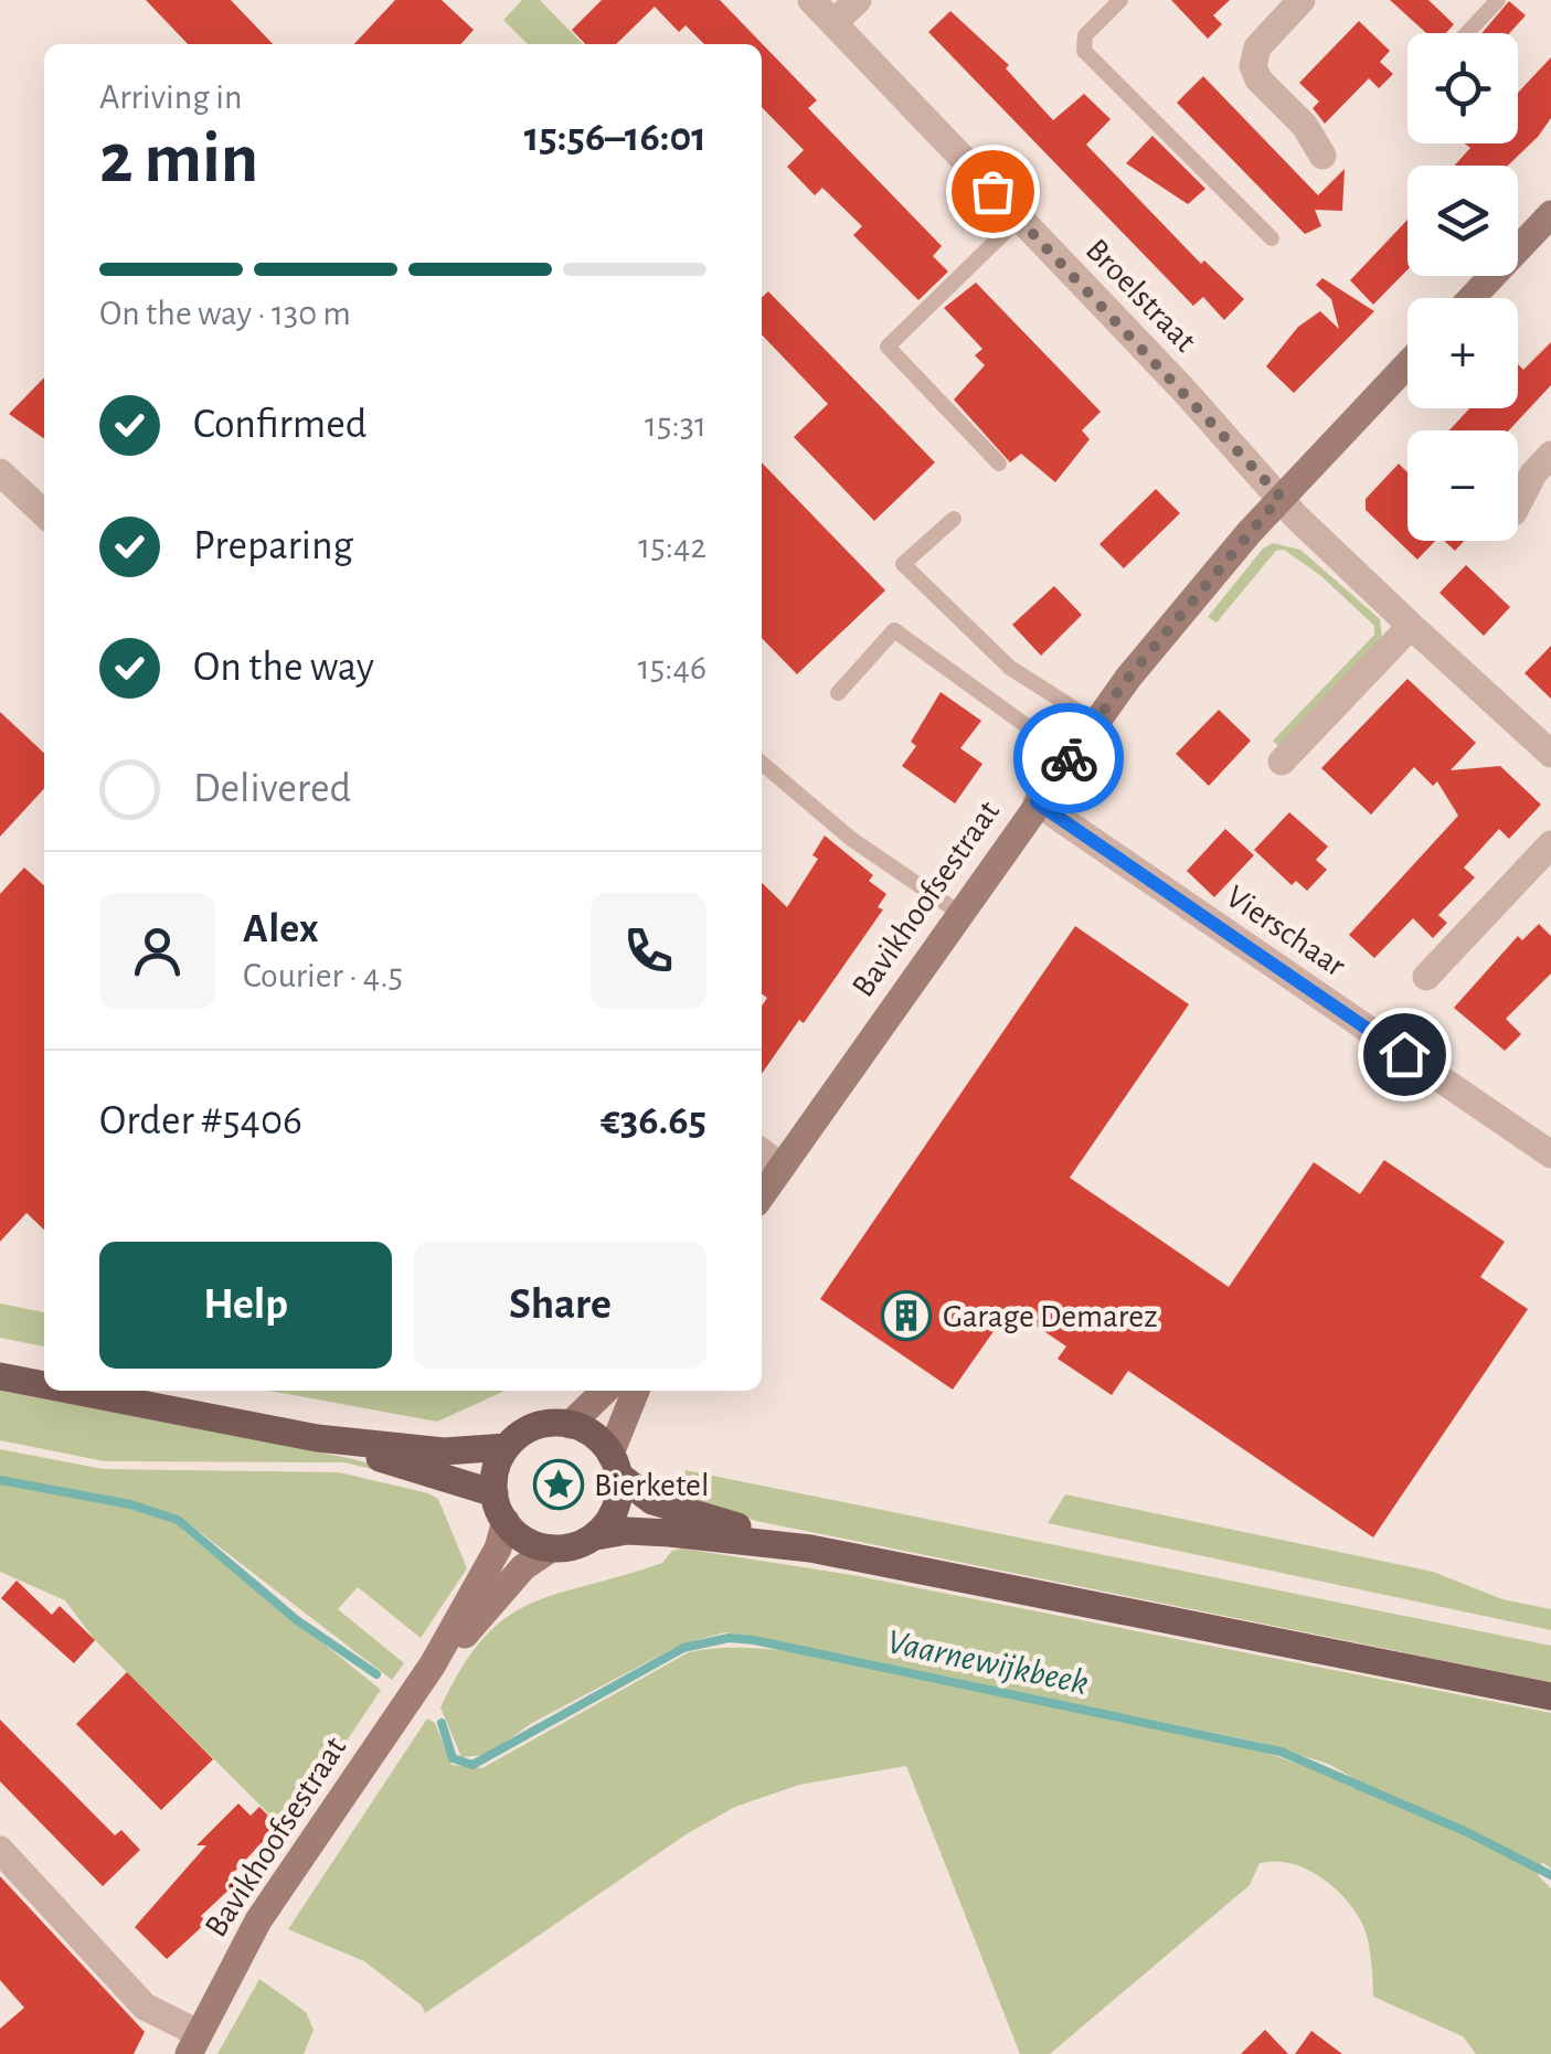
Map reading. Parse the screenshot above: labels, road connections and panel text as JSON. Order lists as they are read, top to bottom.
{
  "streets": {
    "street": ["Broelstraat", "Bavikhoofsestraat", "Vierschaar"]
  },
  "crossings": [
    ["Broelstraat", "Bavikhoofsestraat"],
    ["Bavikhoofsestraat", "Vierschaar"]
  ],
  "water": ["Vaarnewijkbeek"],
  "places": {
    "building": ["Garage Demarez"],
    "place": ["Bierketel"]
  },
  "page": {
    "map_buttons": ["+", "−"],
    "heading": ["2 min", "Arriving in", "15:56–16:01"],
    "panel": [
      "Alex",
      "Courier · 4.5",
      "Order #5406",
      "€36.65"
    ],
    "bar": "On the way · 130 m",
    "list": [
      ["Confirmed", "15:31"],
      ["Preparing", "15:42"],
      ["On the way", "15:46"],
      "Delivered"
    ],
    "buttons": ["Help", "Share"]
  }
}
